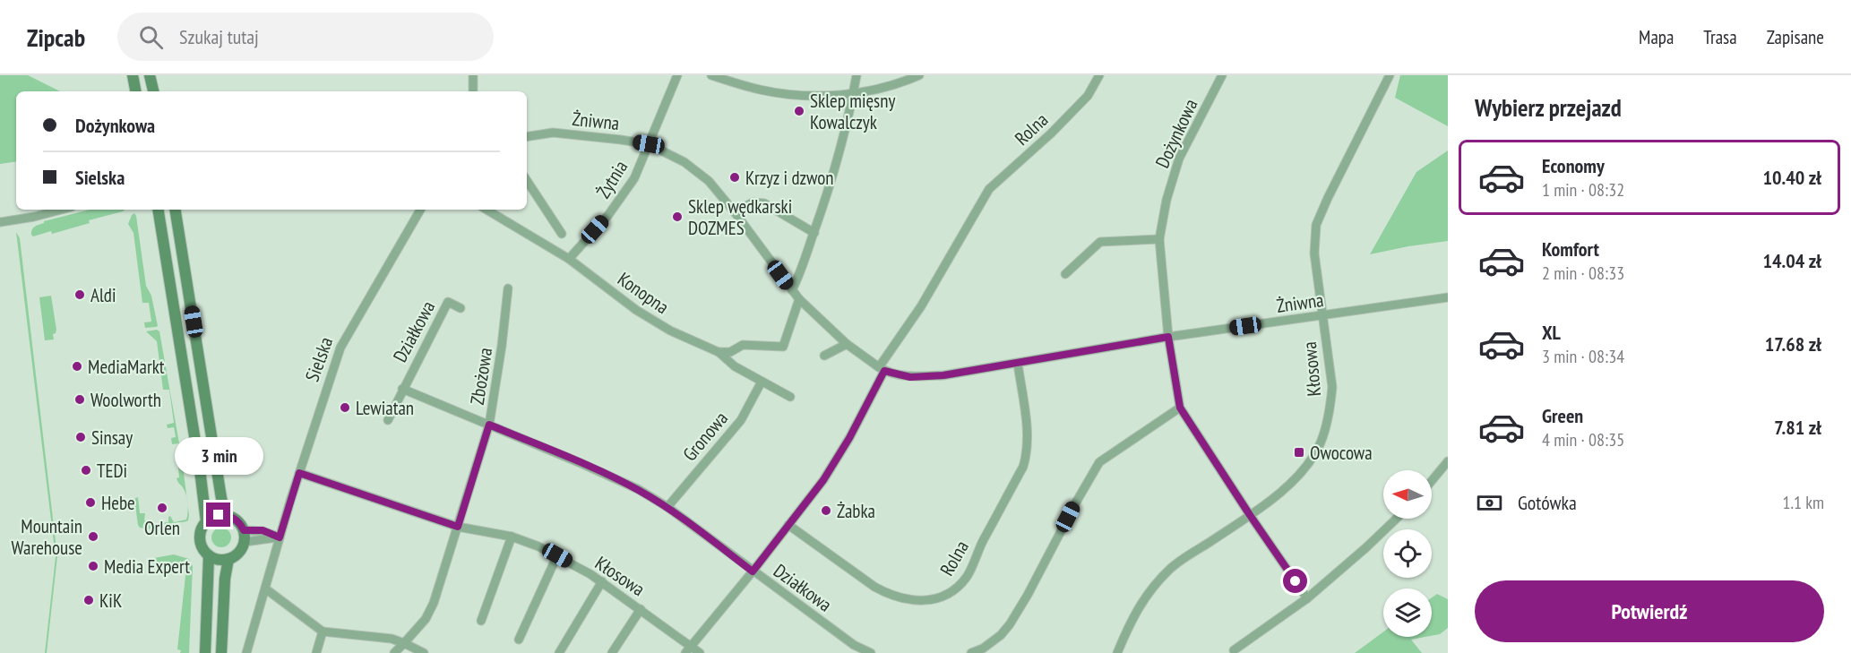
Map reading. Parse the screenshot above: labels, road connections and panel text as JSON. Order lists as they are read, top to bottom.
{
  "streets": {
    "street": [
      "Żniwna",
      "Rolna",
      "Dożynkowa",
      "Żytnia",
      "Konopna",
      "Działkowa",
      "Sielska",
      "Kłosowa",
      "Zbożowa",
      "Gronowa"
    ]
  },
  "crossings": [
    ["Żniwna", "Rolna"],
    ["Żniwna", "Dożynkowa"],
    ["Żniwna", "Żytnia"],
    ["Żniwna", "Kłosowa"],
    ["Rolna", "Działkowa"],
    ["Rolna", "Kłosowa"],
    ["Dożynkowa", "Kłosowa"],
    ["Żytnia", "Konopna"],
    ["Konopna", "Gronowa"],
    ["Działkowa", "Zbożowa"],
    ["Działkowa", "Gronowa"],
    ["Sielska", "Kłosowa"],
    ["Kłosowa", "Zbożowa"]
  ],
  "places": {
    "other": [
      "Sklep mięsny Kowalczyk",
      "Krzyz i dzwon",
      "Sklep wędkarski DOZMES",
      "Aldi",
      "MediaMarkt",
      "Woolworth",
      "Lewiatan",
      "Sinsay",
      "TEDi",
      "Hebe",
      "Orlen",
      "Żabka",
      "Mountain Warehouse",
      "Media Expert",
      "KiK"
    ],
    "transit": ["Owocowa"]
  },
  "north": "left",
  "page": {
    "header": "Zipcab",
    "search": "Szukaj tutaj",
    "nav": ["Mapa", "Trasa", "Zapisane"],
    "heading": "Wybierz przejazd",
    "banner": ["Dożynkowa", "Sielska"],
    "list": [
      {
        "name": "Economy",
        "note": "1 min · 08:32",
        "value": "10.40 zł"
      },
      {
        "name": "Komfort",
        "note": "2 min · 08:33",
        "value": "14.04 zł"
      },
      {
        "name": "XL",
        "note": "3 min · 08:34",
        "value": "17.68 zł"
      },
      {
        "name": "Green",
        "note": "4 min · 08:35",
        "value": "7.81 zł"
      }
    ],
    "bubble": "3 min",
    "pay": ["Gotówka", "1.1 km"],
    "buttons": "Potwierdź"
  }
}
